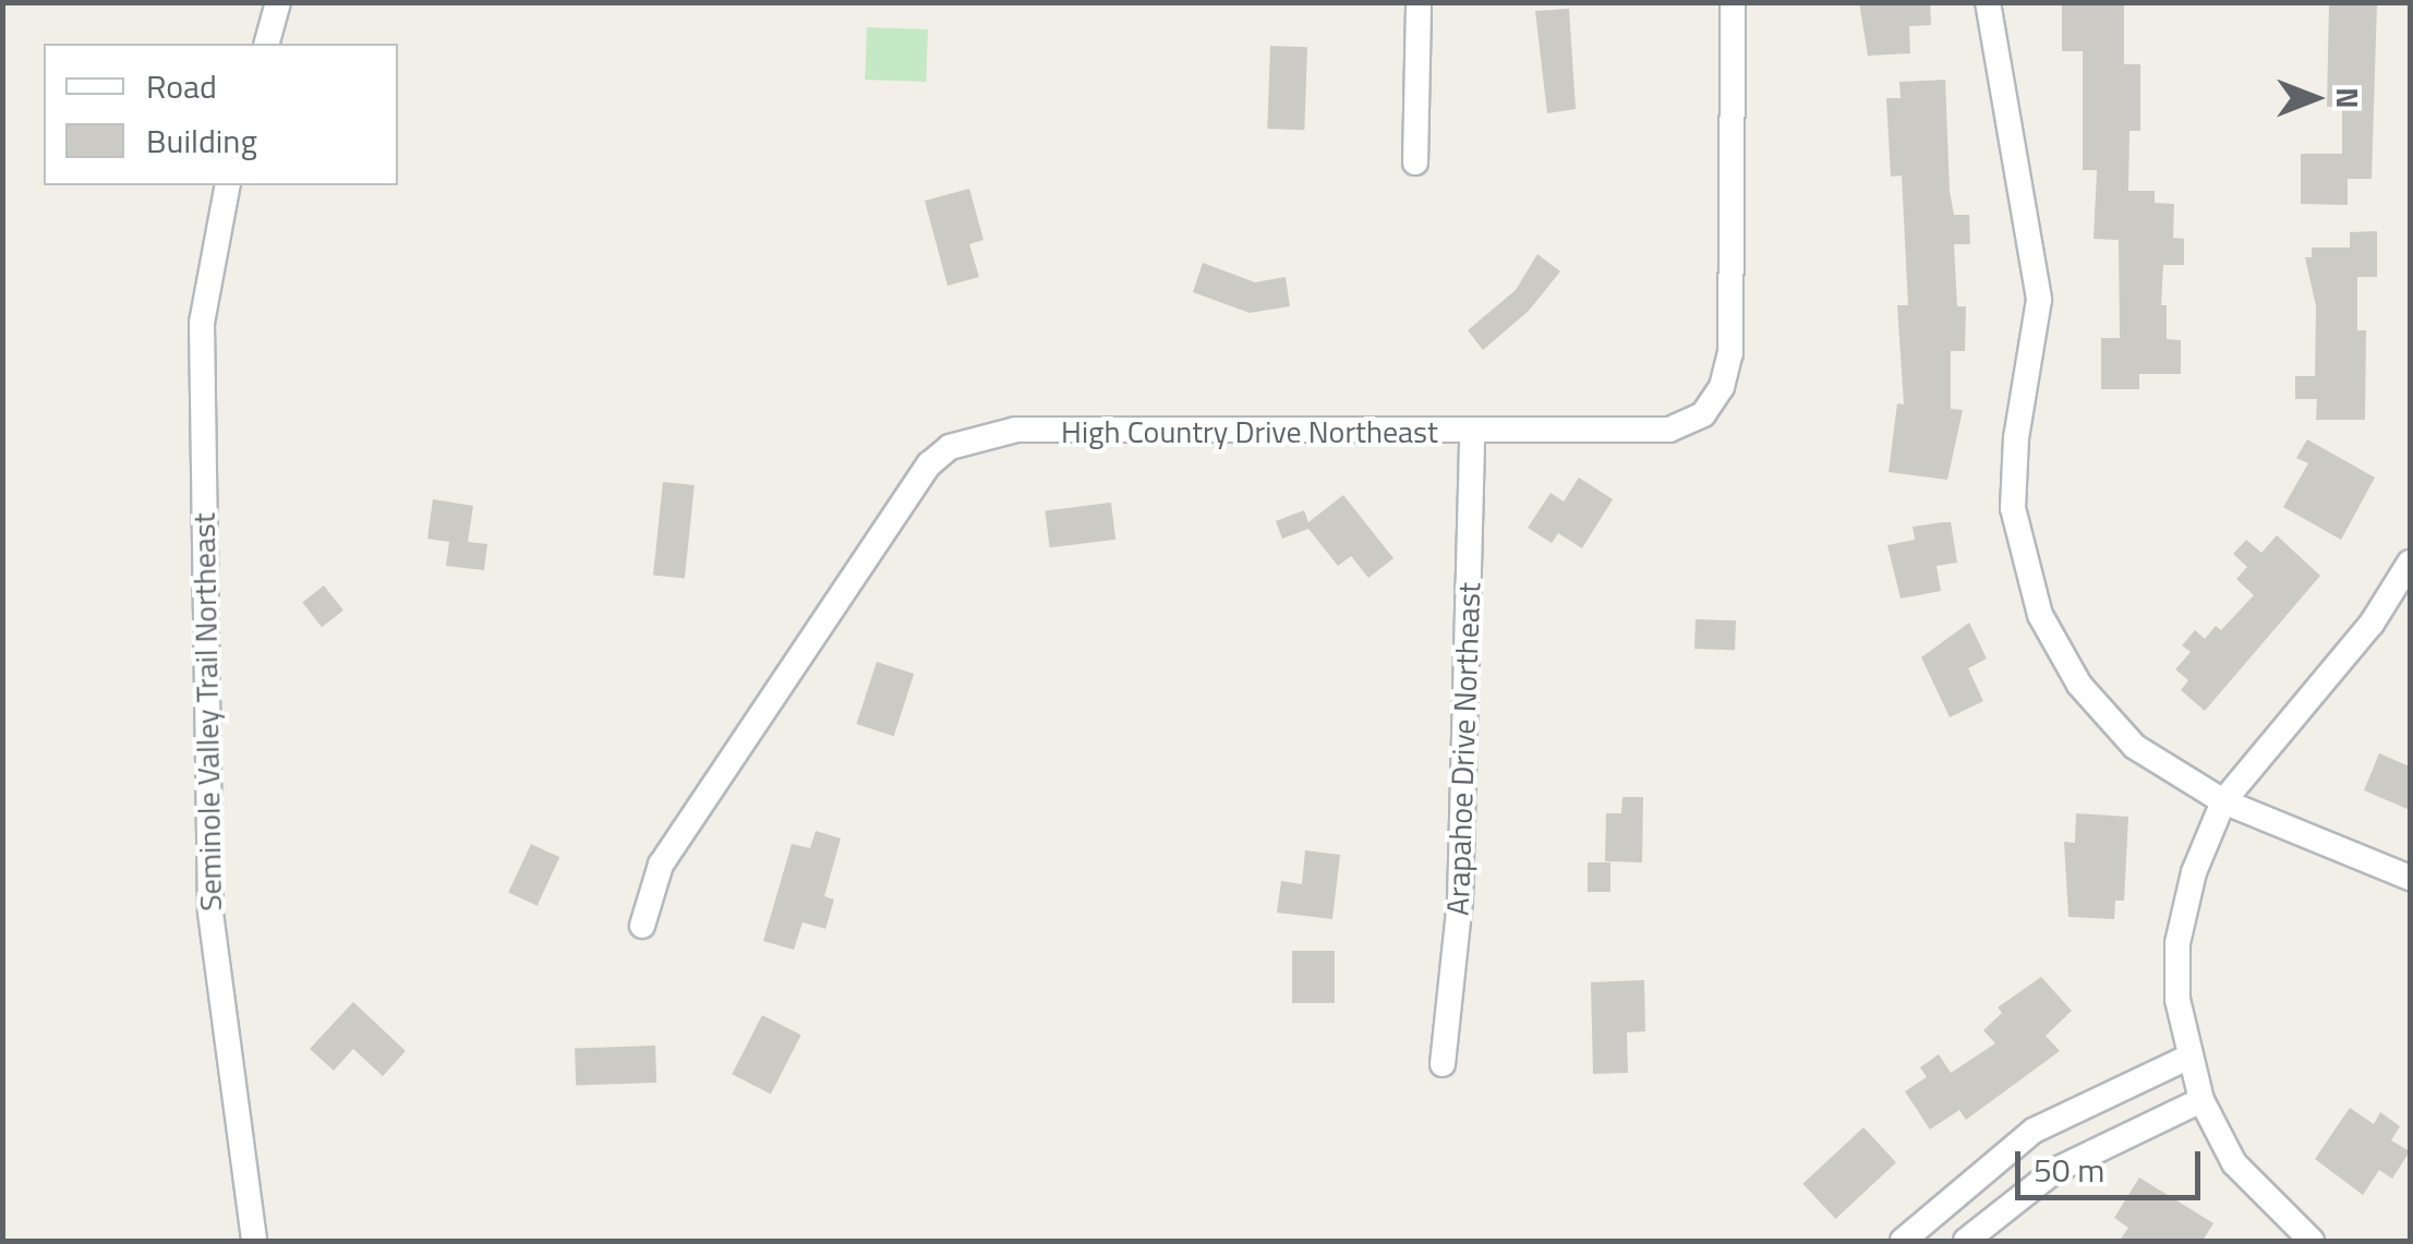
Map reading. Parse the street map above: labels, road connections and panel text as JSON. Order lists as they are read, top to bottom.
{
  "streets": {
    "street": ["High Country Drive Northeast", "Seminole Valley Trail Northeast", "Arapahoe Drive Northeast"]
  },
  "crossings": [
    ["High Country Drive Northeast", "Arapahoe Drive Northeast"]
  ],
  "legend": ["Road", "Building"],
  "scale_bar": "50 m",
  "north": "right"
}
